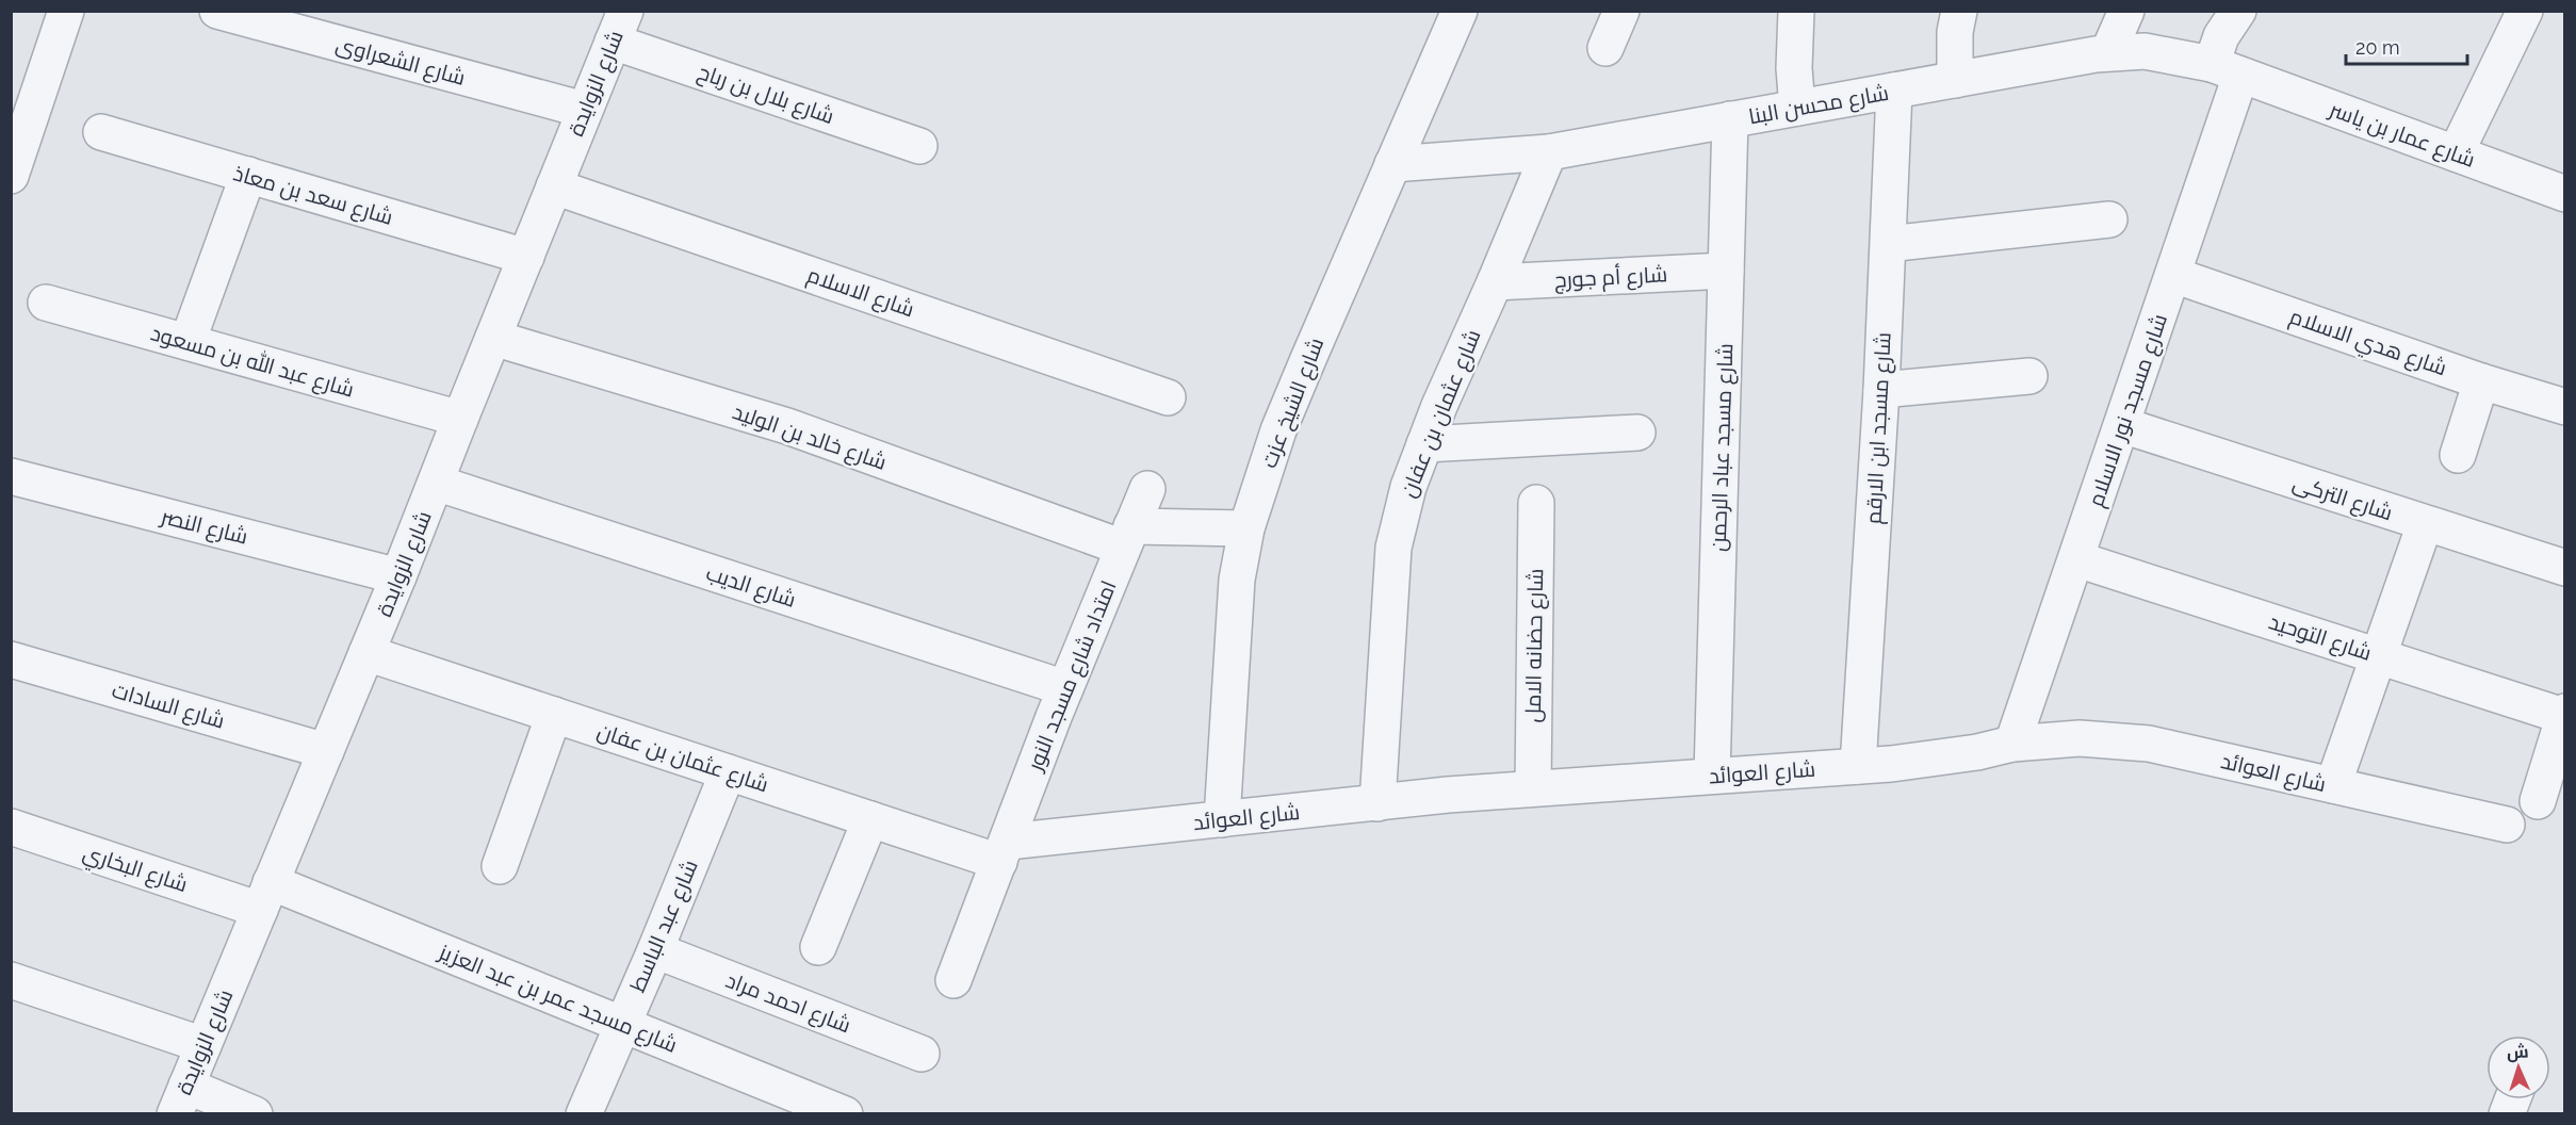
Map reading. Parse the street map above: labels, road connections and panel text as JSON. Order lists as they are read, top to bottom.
{
  "streets": {
    "street": [
      "شارع الشعراوى",
      "شارع الزوايدة",
      "شارع بلال بن رباح",
      "شارع محسن البنا",
      "شارع عمار بن ياسر",
      "شارع سعد بن معاذ",
      "شارع أم جورج",
      "شارع الاسلام",
      "شارع هدي الاسلام",
      "شارع عبد الله بن مسعود",
      "شارع الشيخ عزت",
      "شارع مسجد نور الاسلام",
      "شارع عثمان بن عفان",
      "شارع مسجد ابن الارقم",
      "شارع خالد بن الوليد",
      "شارع مسجد عباد الرحمن",
      "شارع التركى",
      "شارع النصر",
      "شارع الديب",
      "شارع التوحيد",
      "شارع حضانه الامل",
      "امتداد شارع مسجد النور",
      "شارع السادات",
      "شارع العوائد",
      "شارع البخاري",
      "شارع عبد الباسط",
      "شارع مسجد عمر بن عبد العزيز",
      "شارع احمد مراد"
    ]
  },
  "crossings": [
    ["شارع الشعراوى", "شارع الزوايدة"],
    ["شارع الزوايدة", "شارع بلال بن رباح"],
    ["شارع الزوايدة", "شارع سعد بن معاذ"],
    ["شارع الزوايدة", "شارع الاسلام"],
    ["شارع الزوايدة", "شارع عبد الله بن مسعود"],
    ["شارع الزوايدة", "شارع عثمان بن عفان"],
    ["شارع الزوايدة", "شارع خالد بن الوليد"],
    ["شارع الزوايدة", "شارع النصر"],
    ["شارع الزوايدة", "شارع الديب"],
    ["شارع الزوايدة", "شارع السادات"],
    ["شارع الزوايدة", "شارع البخاري"],
    ["شارع الزوايدة", "شارع مسجد عمر بن عبد العزيز"],
    ["شارع محسن البنا", "شارع عمار بن ياسر"],
    ["شارع محسن البنا", "شارع الشيخ عزت"],
    ["شارع محسن البنا", "شارع مسجد نور الاسلام"],
    ["شارع محسن البنا", "شارع عثمان بن عفان"],
    ["شارع محسن البنا", "شارع مسجد ابن الارقم"],
    ["شارع محسن البنا", "شارع مسجد عباد الرحمن"],
    ["شارع عمار بن ياسر", "شارع مسجد نور الاسلام"],
    ["شارع أم جورج", "شارع عثمان بن عفان"],
    ["شارع أم جورج", "شارع مسجد عباد الرحمن"],
    ["شارع هدي الاسلام", "شارع مسجد نور الاسلام"],
    ["شارع الشيخ عزت", "شارع خالد بن الوليد"],
    ["شارع الشيخ عزت", "شارع العوائد"],
    ["شارع مسجد نور الاسلام", "شارع التركى"],
    ["شارع مسجد نور الاسلام", "شارع التوحيد"],
    ["شارع مسجد نور الاسلام", "شارع العوائد"],
    ["شارع عثمان بن عفان", "امتداد شارع مسجد النور"],
    ["شارع عثمان بن عفان", "شارع العوائد"],
    ["شارع عثمان بن عفان", "شارع عبد الباسط"],
    ["شارع مسجد ابن الارقم", "شارع العوائد"],
    ["شارع خالد بن الوليد", "امتداد شارع مسجد النور"],
    ["شارع مسجد عباد الرحمن", "شارع العوائد"],
    ["شارع الديب", "امتداد شارع مسجد النور"],
    ["شارع حضانه الامل", "شارع العوائد"],
    ["امتداد شارع مسجد النور", "شارع العوائد"],
    ["شارع البخاري", "شارع مسجد عمر بن عبد العزيز"],
    ["شارع عبد الباسط", "شارع مسجد عمر بن عبد العزيز"],
    ["شارع عبد الباسط", "شارع احمد مراد"]
  ],
  "scale_bar": "20 m",
  "north": "top"
}
